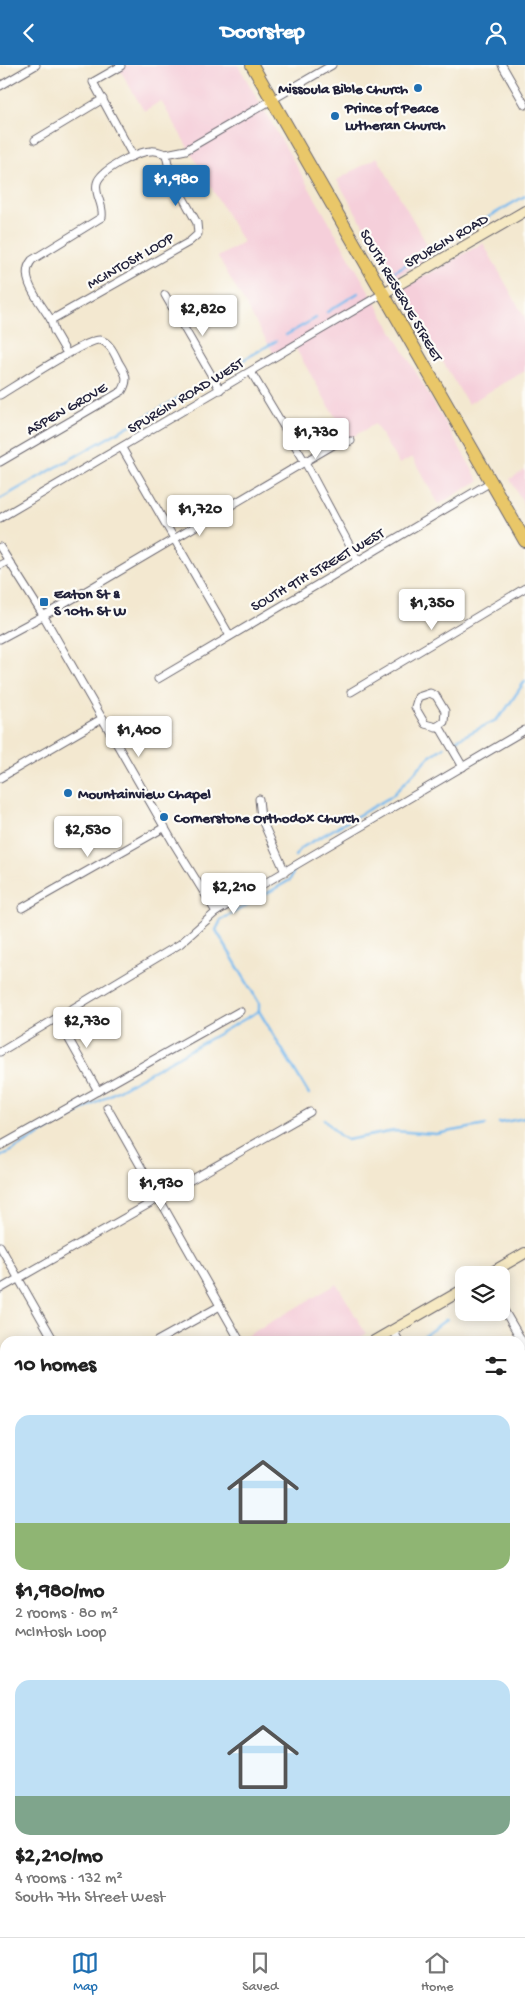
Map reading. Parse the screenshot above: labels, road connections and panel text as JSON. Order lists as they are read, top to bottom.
{
  "streets": {
    "highway": ["SOUTH RESERVE STREET"],
    "street": [
      "SPURGIN ROAD",
      "MCINTOSH LOOP",
      "SPURGIN ROAD WEST",
      "ASPEN GROVE",
      "SOUTH 9TH STREET WEST"
    ]
  },
  "crossings": [
    ["SPURGIN ROAD", "SOUTH RESERVE STREET"],
    ["SPURGIN ROAD", "SPURGIN ROAD WEST"],
    ["SOUTH RESERVE STREET", "SPURGIN ROAD WEST"],
    ["SOUTH RESERVE STREET", "SOUTH 9TH STREET WEST"]
  ],
  "places": {
    "other": [
      "Missoula Bible Church",
      "Prince of Peace Lutheran Church",
      "Mountainview Chapel",
      "Cornerstone Orthodox Church"
    ],
    "transit": ["Eaton St & S 10th St W"]
  },
  "page": {
    "header": "Doorstep",
    "price": [
      "$1,980",
      "$2,820",
      "$1,730",
      "$1,720",
      "$1,350",
      "$1,400",
      "$2,530",
      "$2,210",
      "$2,730",
      "$1,930"
    ],
    "heading": "10 homes",
    "list": [
      {
        "name": "$1,980/mo",
        "note": "2 rooms · 80 m² · McIntosh Loop"
      },
      {
        "name": "$2,210/mo",
        "note": "4 rooms · 132 m² · South 7th Street West"
      }
    ],
    "tabs": ["Map", "Saved", "Home"]
  }
}
